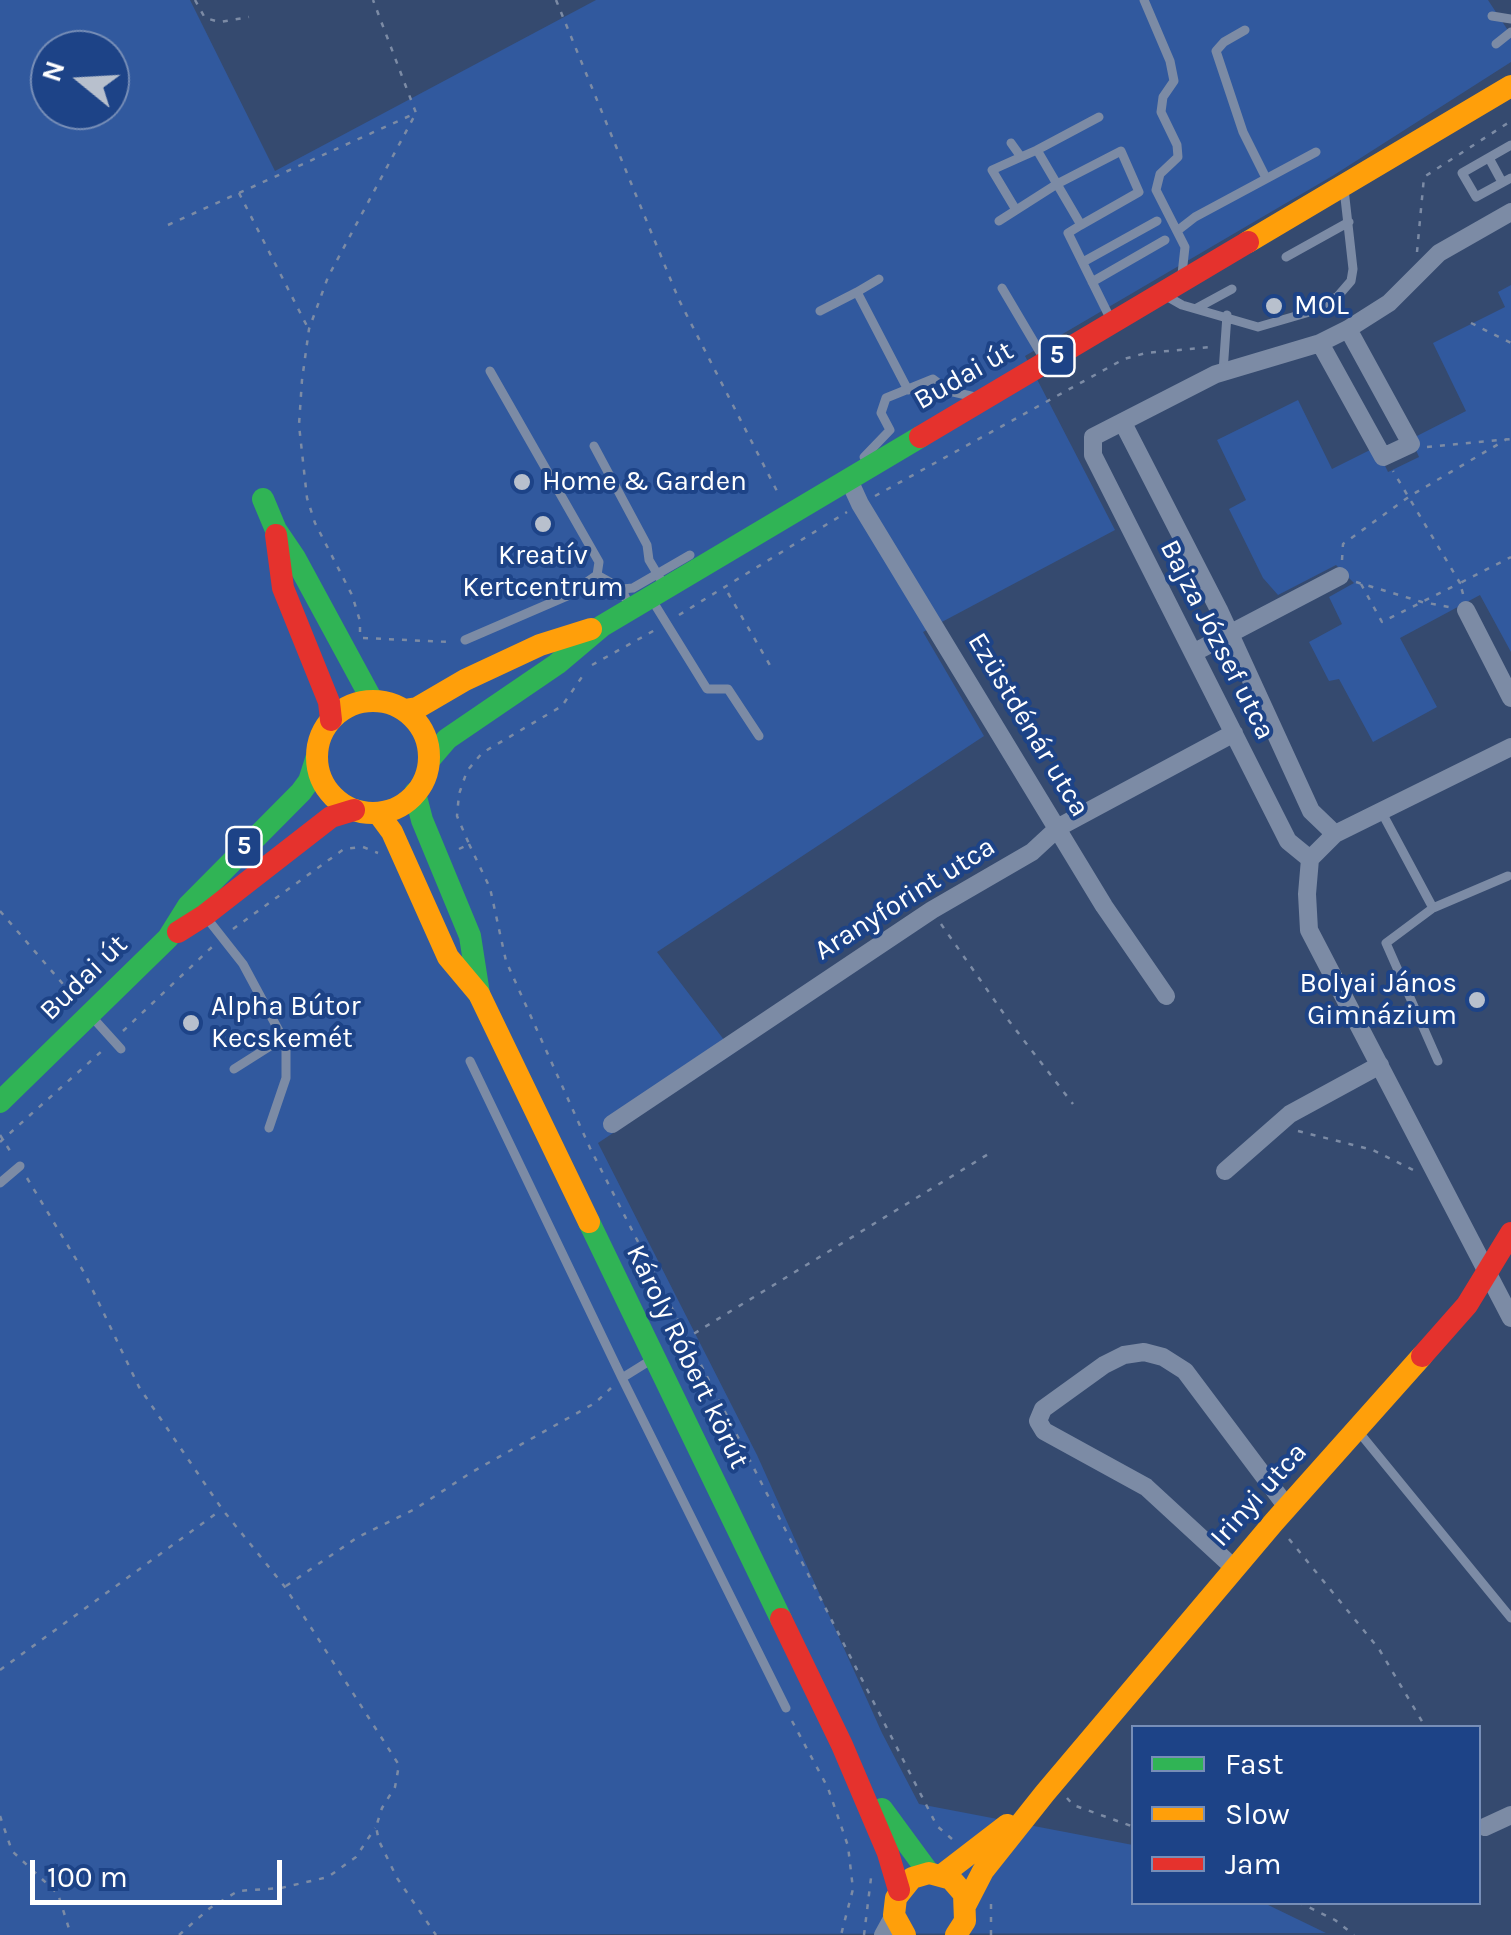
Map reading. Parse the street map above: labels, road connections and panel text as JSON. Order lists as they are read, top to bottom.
{
  "streets": {
    "street": [
      "5",
      "Budai út",
      "Bajza József utca",
      "Ezüstdénár utca",
      "Aranyforint utca",
      "Károly Róbert körút",
      "Irinyi utca"
    ]
  },
  "crossings": [
    ["5", "Budai út"],
    ["5", "Károly Róbert körút"],
    ["Budai út", "Ezüstdénár utca"],
    ["Budai út", "Károly Róbert körút"],
    ["Bajza József utca", "Aranyforint utca"],
    ["Ezüstdénár utca", "Aranyforint utca"],
    ["Károly Róbert körút", "Irinyi utca"]
  ],
  "places": [
    "MOL",
    "Home & Garden",
    "Kreatív Kertcentrum",
    "Bolyai János Gimnázium",
    "Alpha Bútor Kecskemét"
  ],
  "legend": ["Fast", "Slow", "Jam"],
  "scale_bar": "100 m",
  "north": "left"
}
